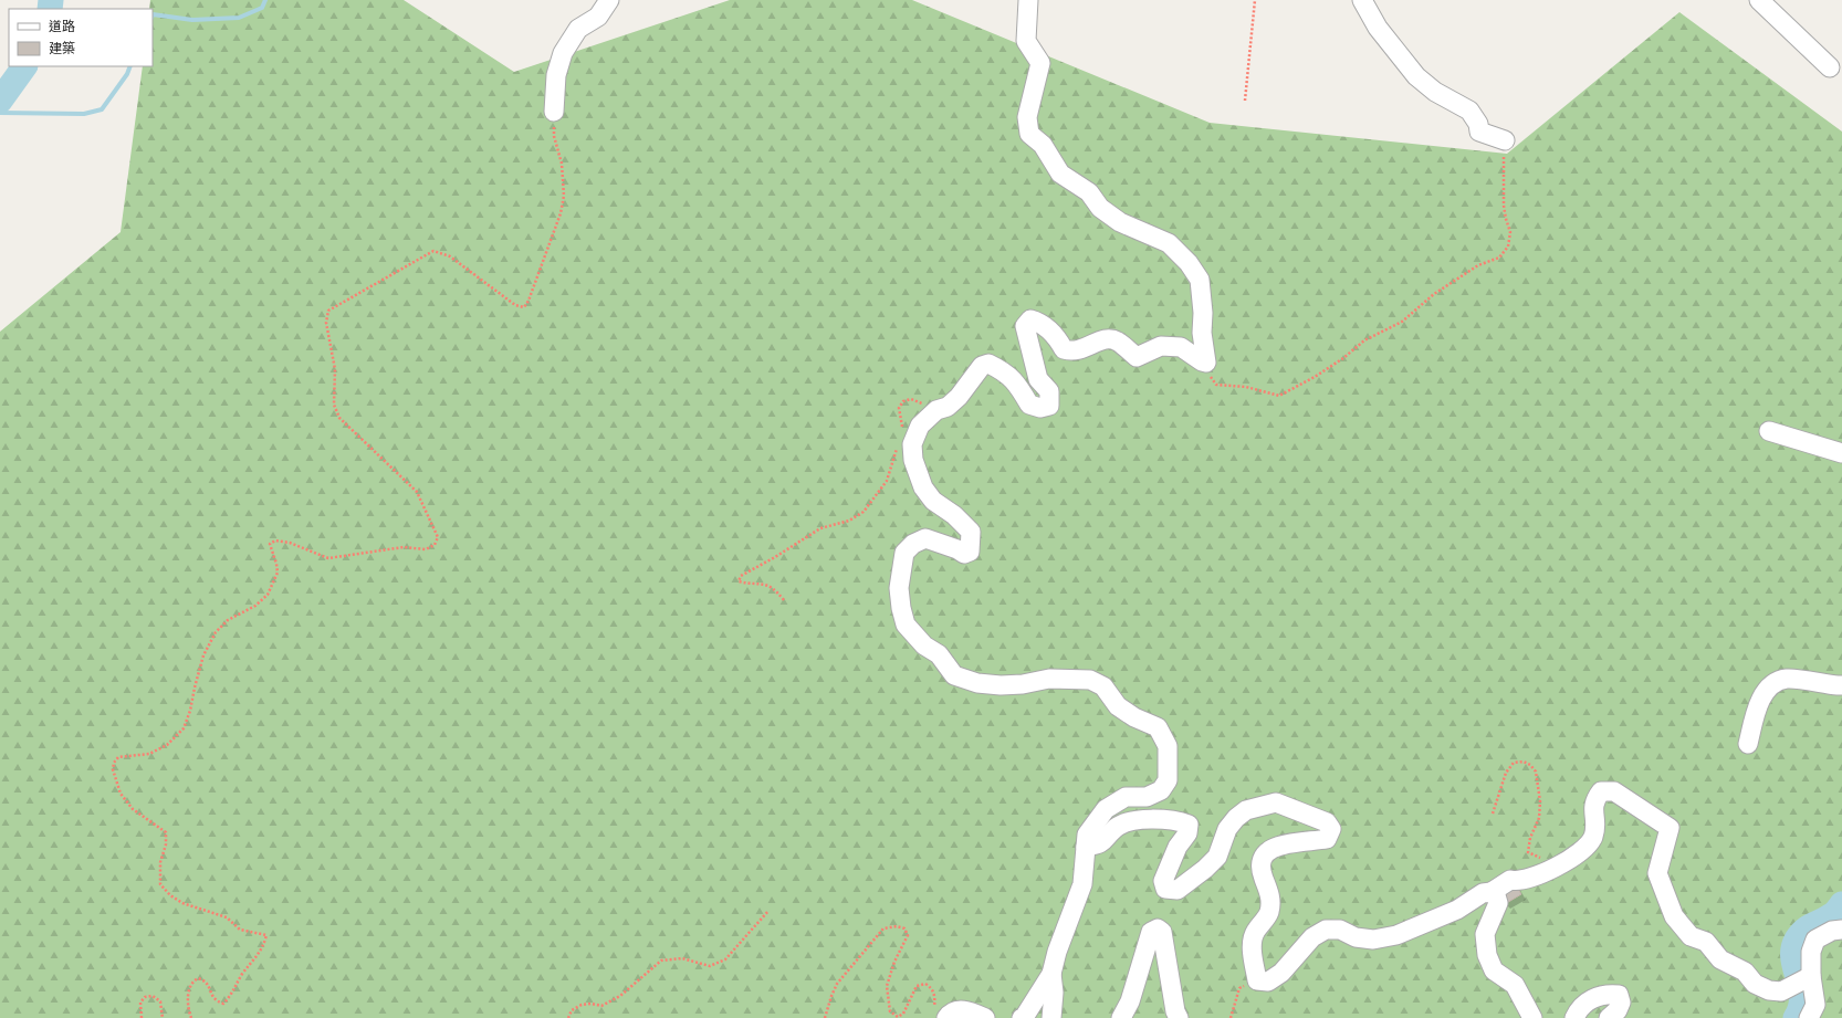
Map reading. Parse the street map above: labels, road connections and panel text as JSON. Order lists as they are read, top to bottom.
{
  "legend": ["道路", "建築"]
}
